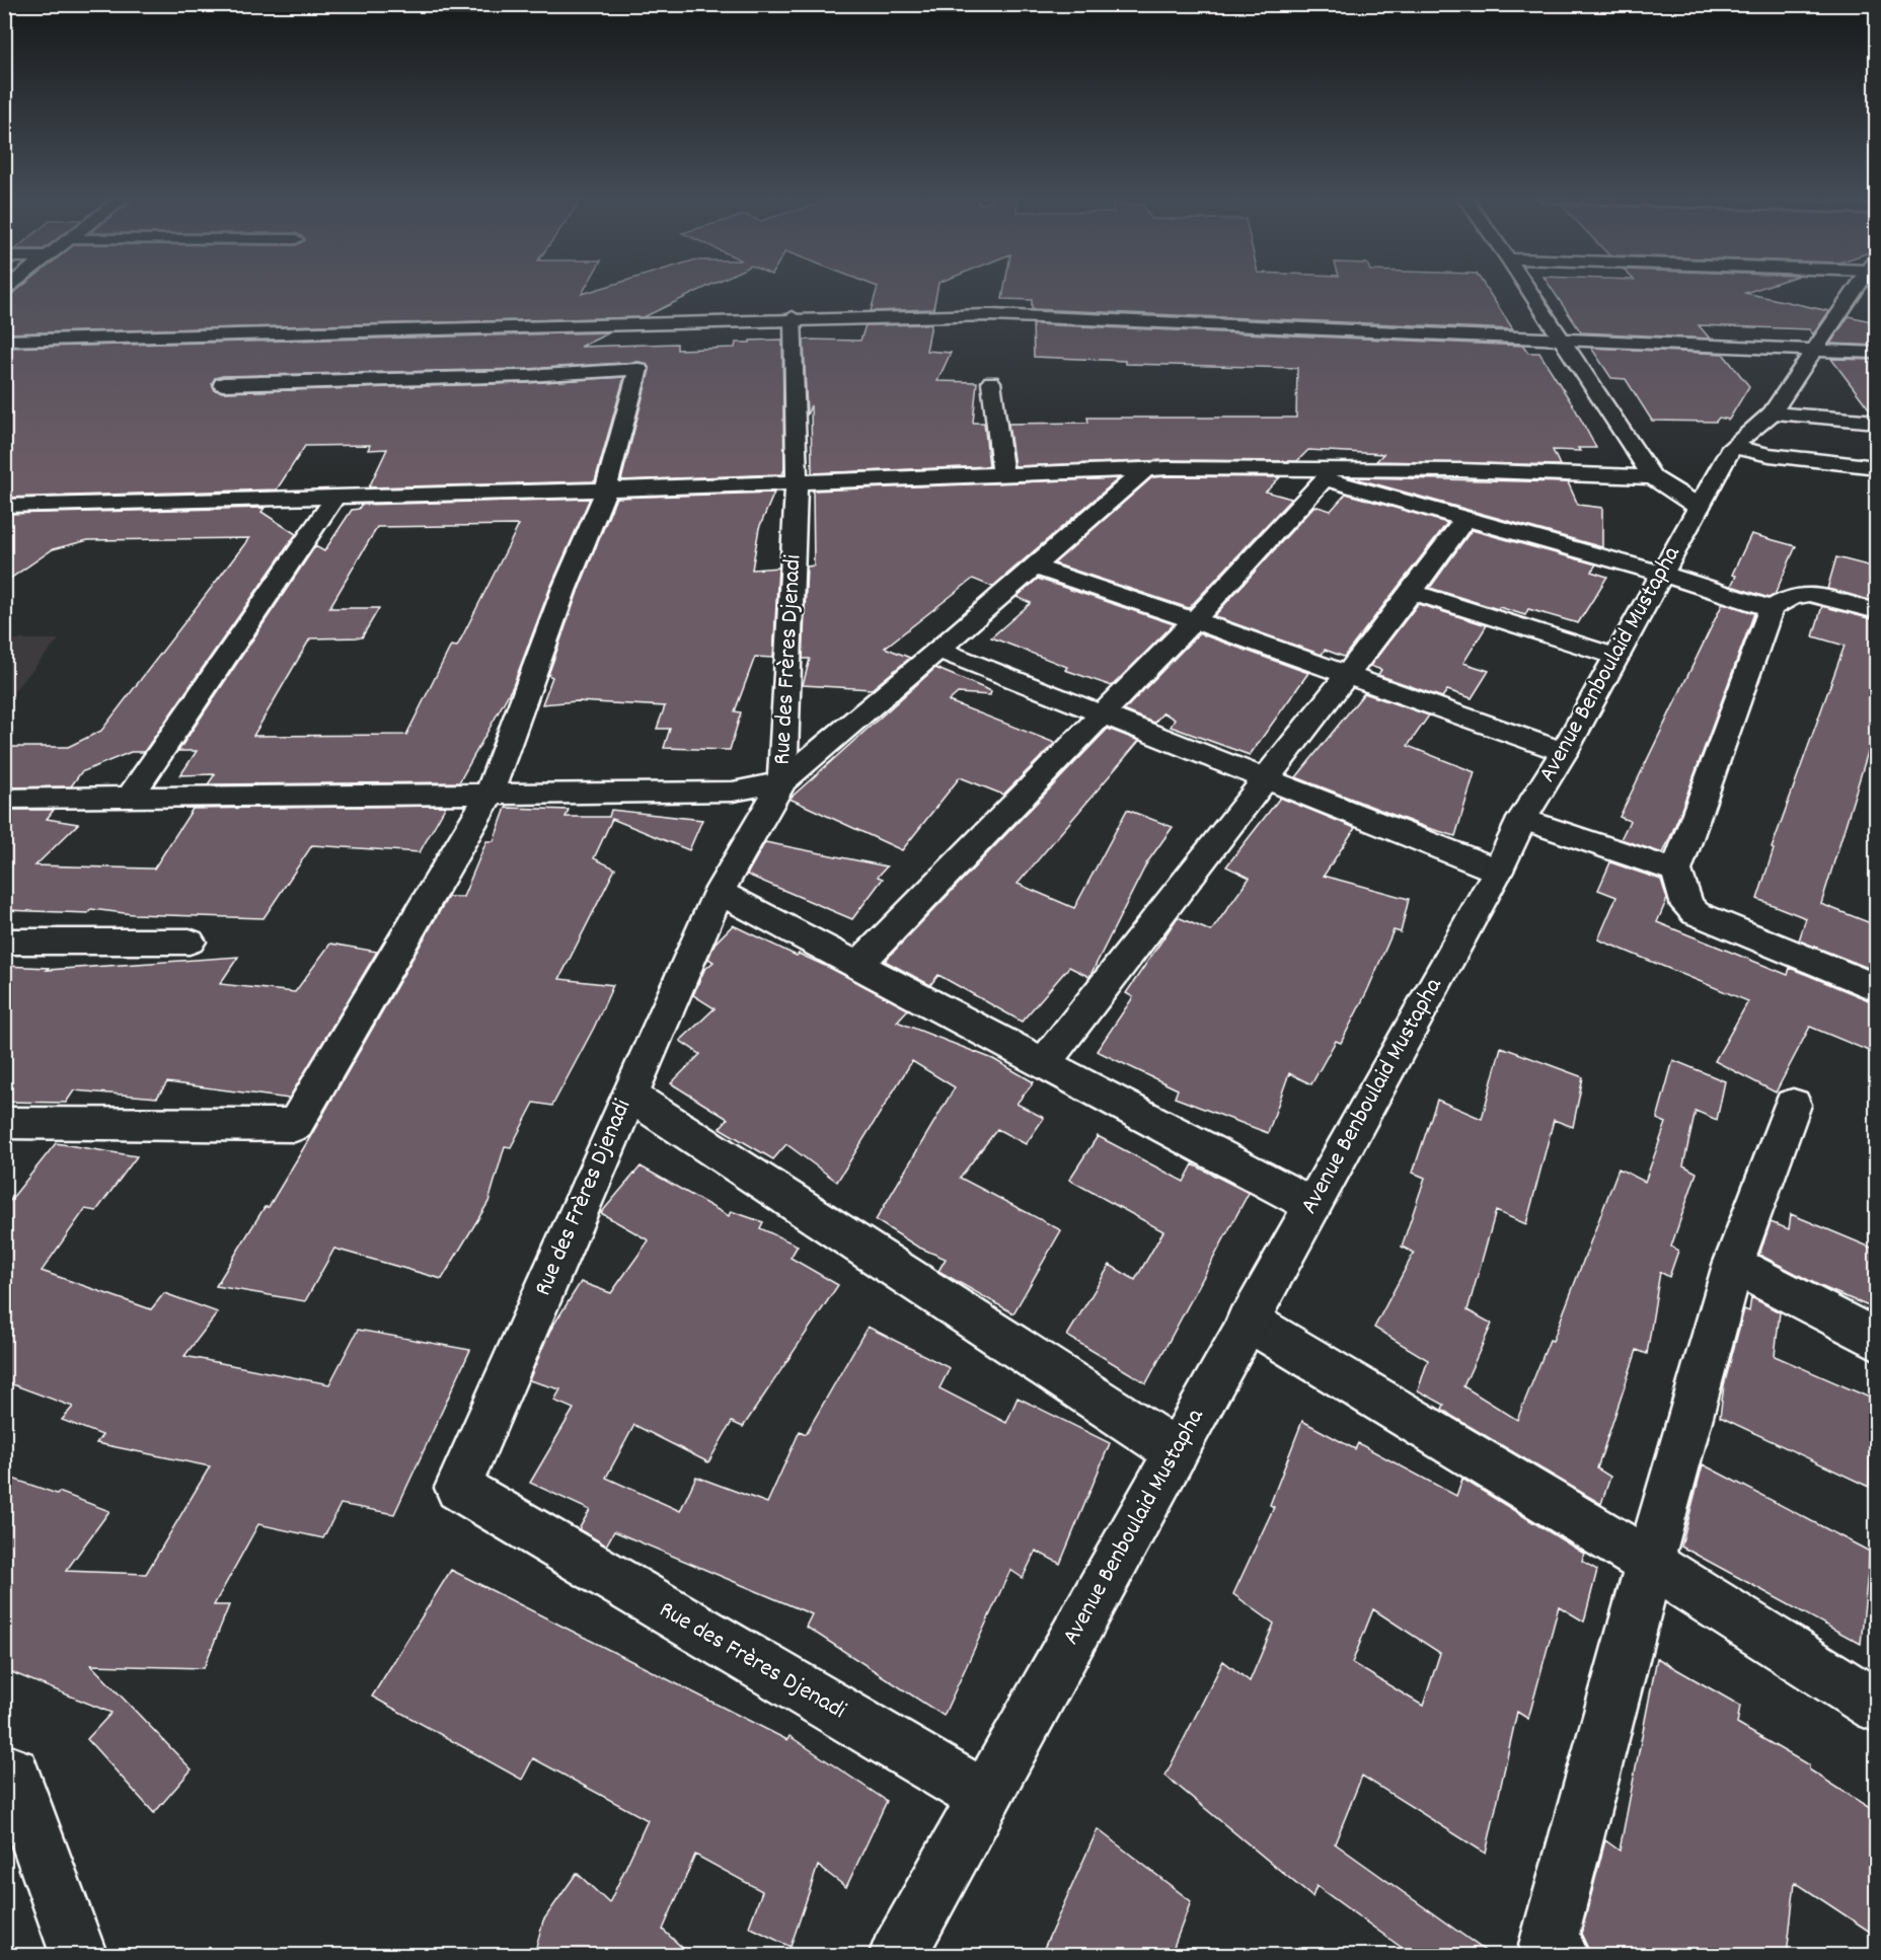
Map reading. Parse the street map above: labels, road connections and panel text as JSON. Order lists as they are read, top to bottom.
{
  "streets": {
    "street": ["Rue des Frères Djenadi", "Avenue Benboulaid Mustapha"]
  },
  "crossings": [
    ["Rue des Frères Djenadi", "Avenue Benboulaid Mustapha"]
  ]
}
